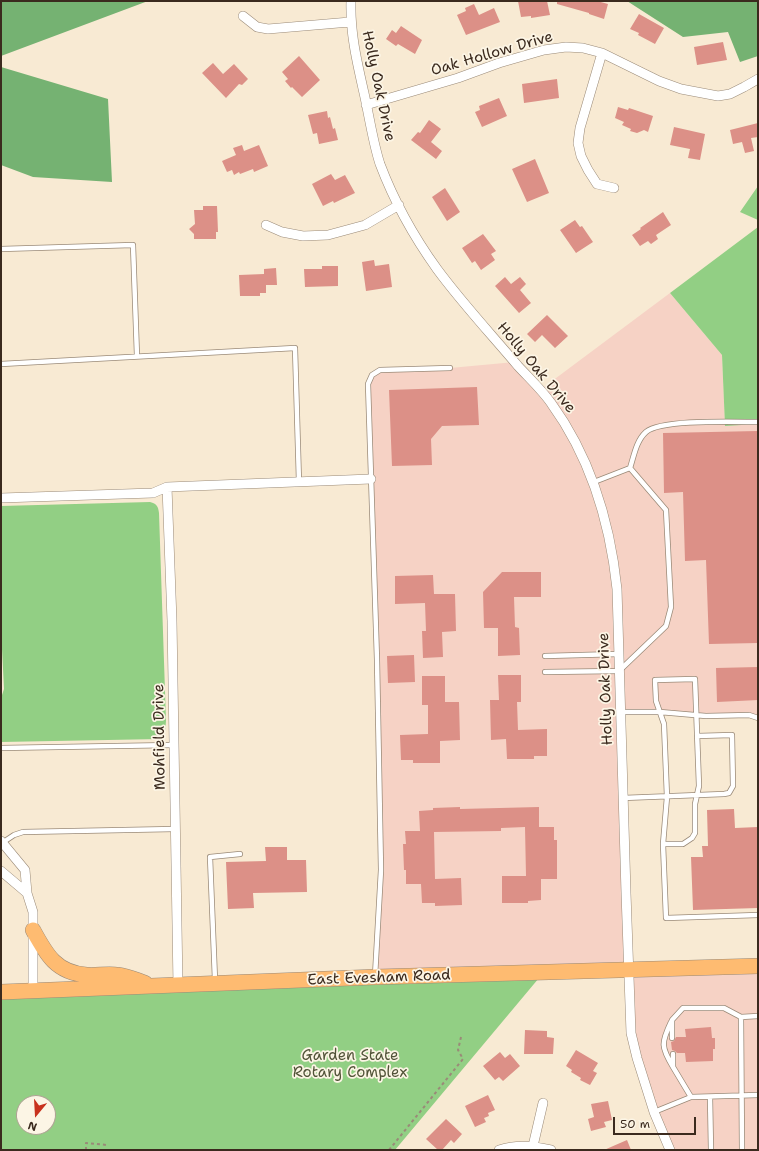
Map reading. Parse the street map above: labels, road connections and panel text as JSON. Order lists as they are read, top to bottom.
{
  "streets": {
    "main road": ["East Evesham Road"],
    "street": ["Oak Hollow Drive", "Holly Oak Drive", "Mohfield Drive"]
  },
  "crossings": [
    ["Oak Hollow Drive", "Holly Oak Drive"],
    ["Holly Oak Drive", "East Evesham Road"],
    ["Mohfield Drive", "East Evesham Road"]
  ],
  "parks": ["Garden State Rotary Complex"],
  "scale_bar": "50 m",
  "north": "bottom"
}
